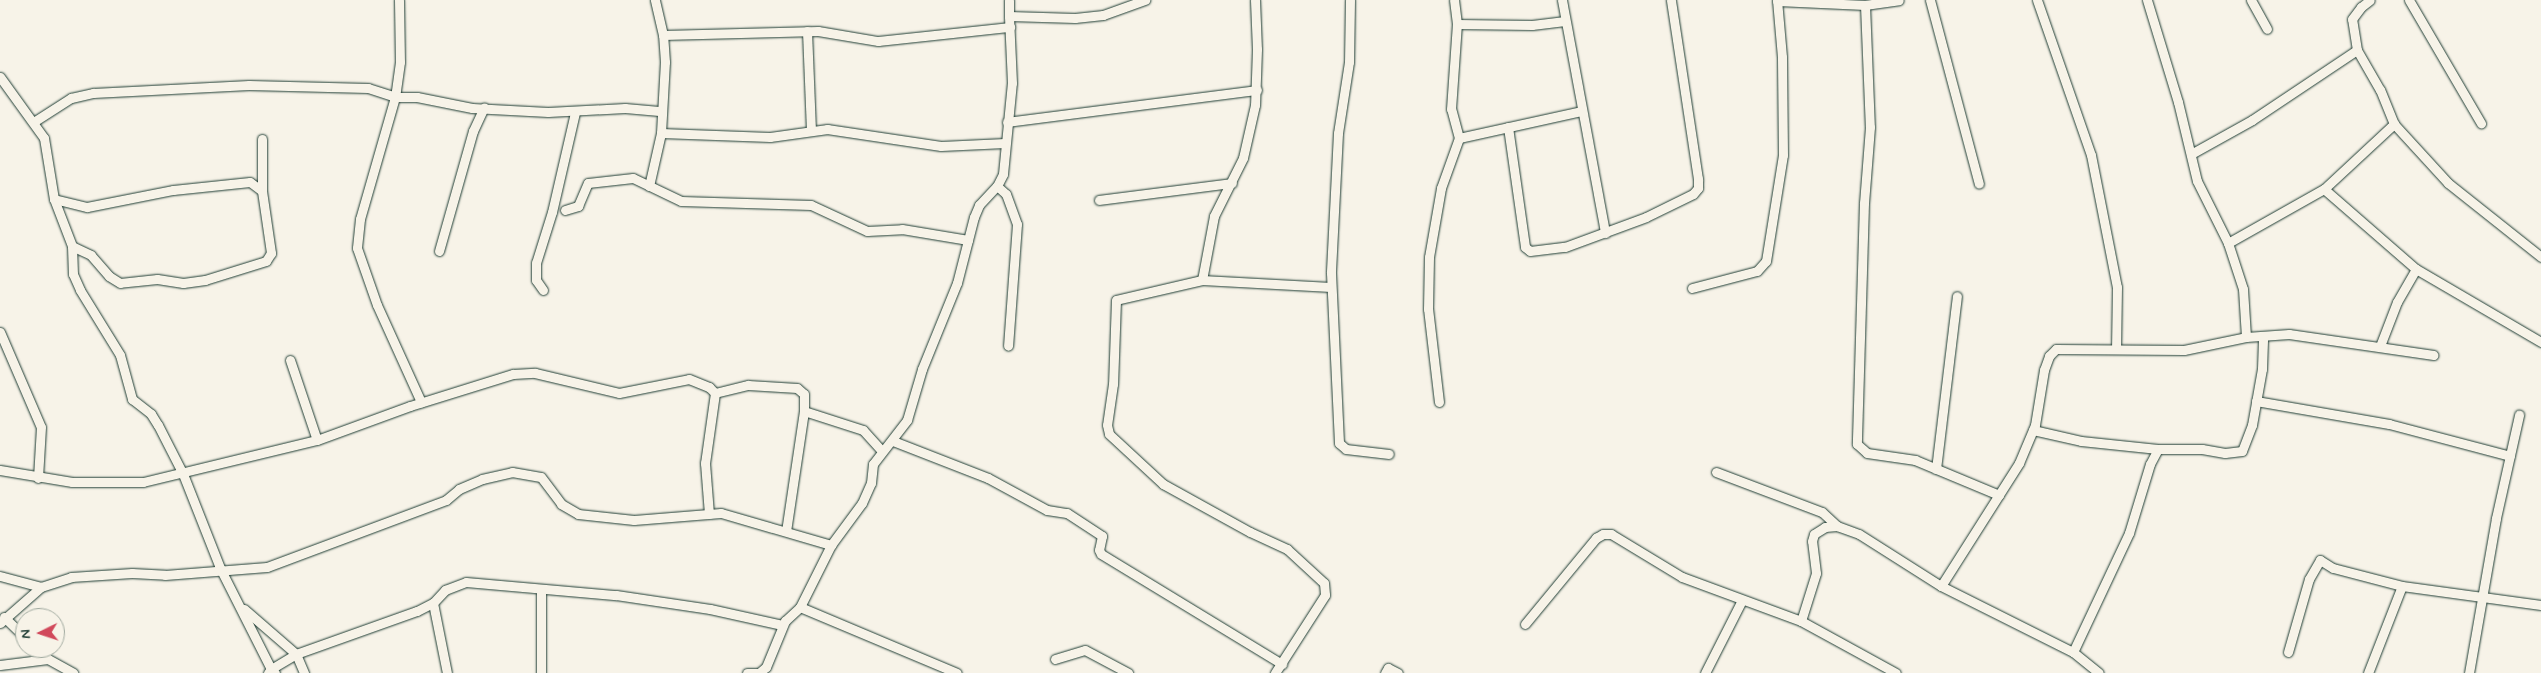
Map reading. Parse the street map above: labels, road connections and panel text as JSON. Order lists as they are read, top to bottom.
{
  "north": "left"
}
